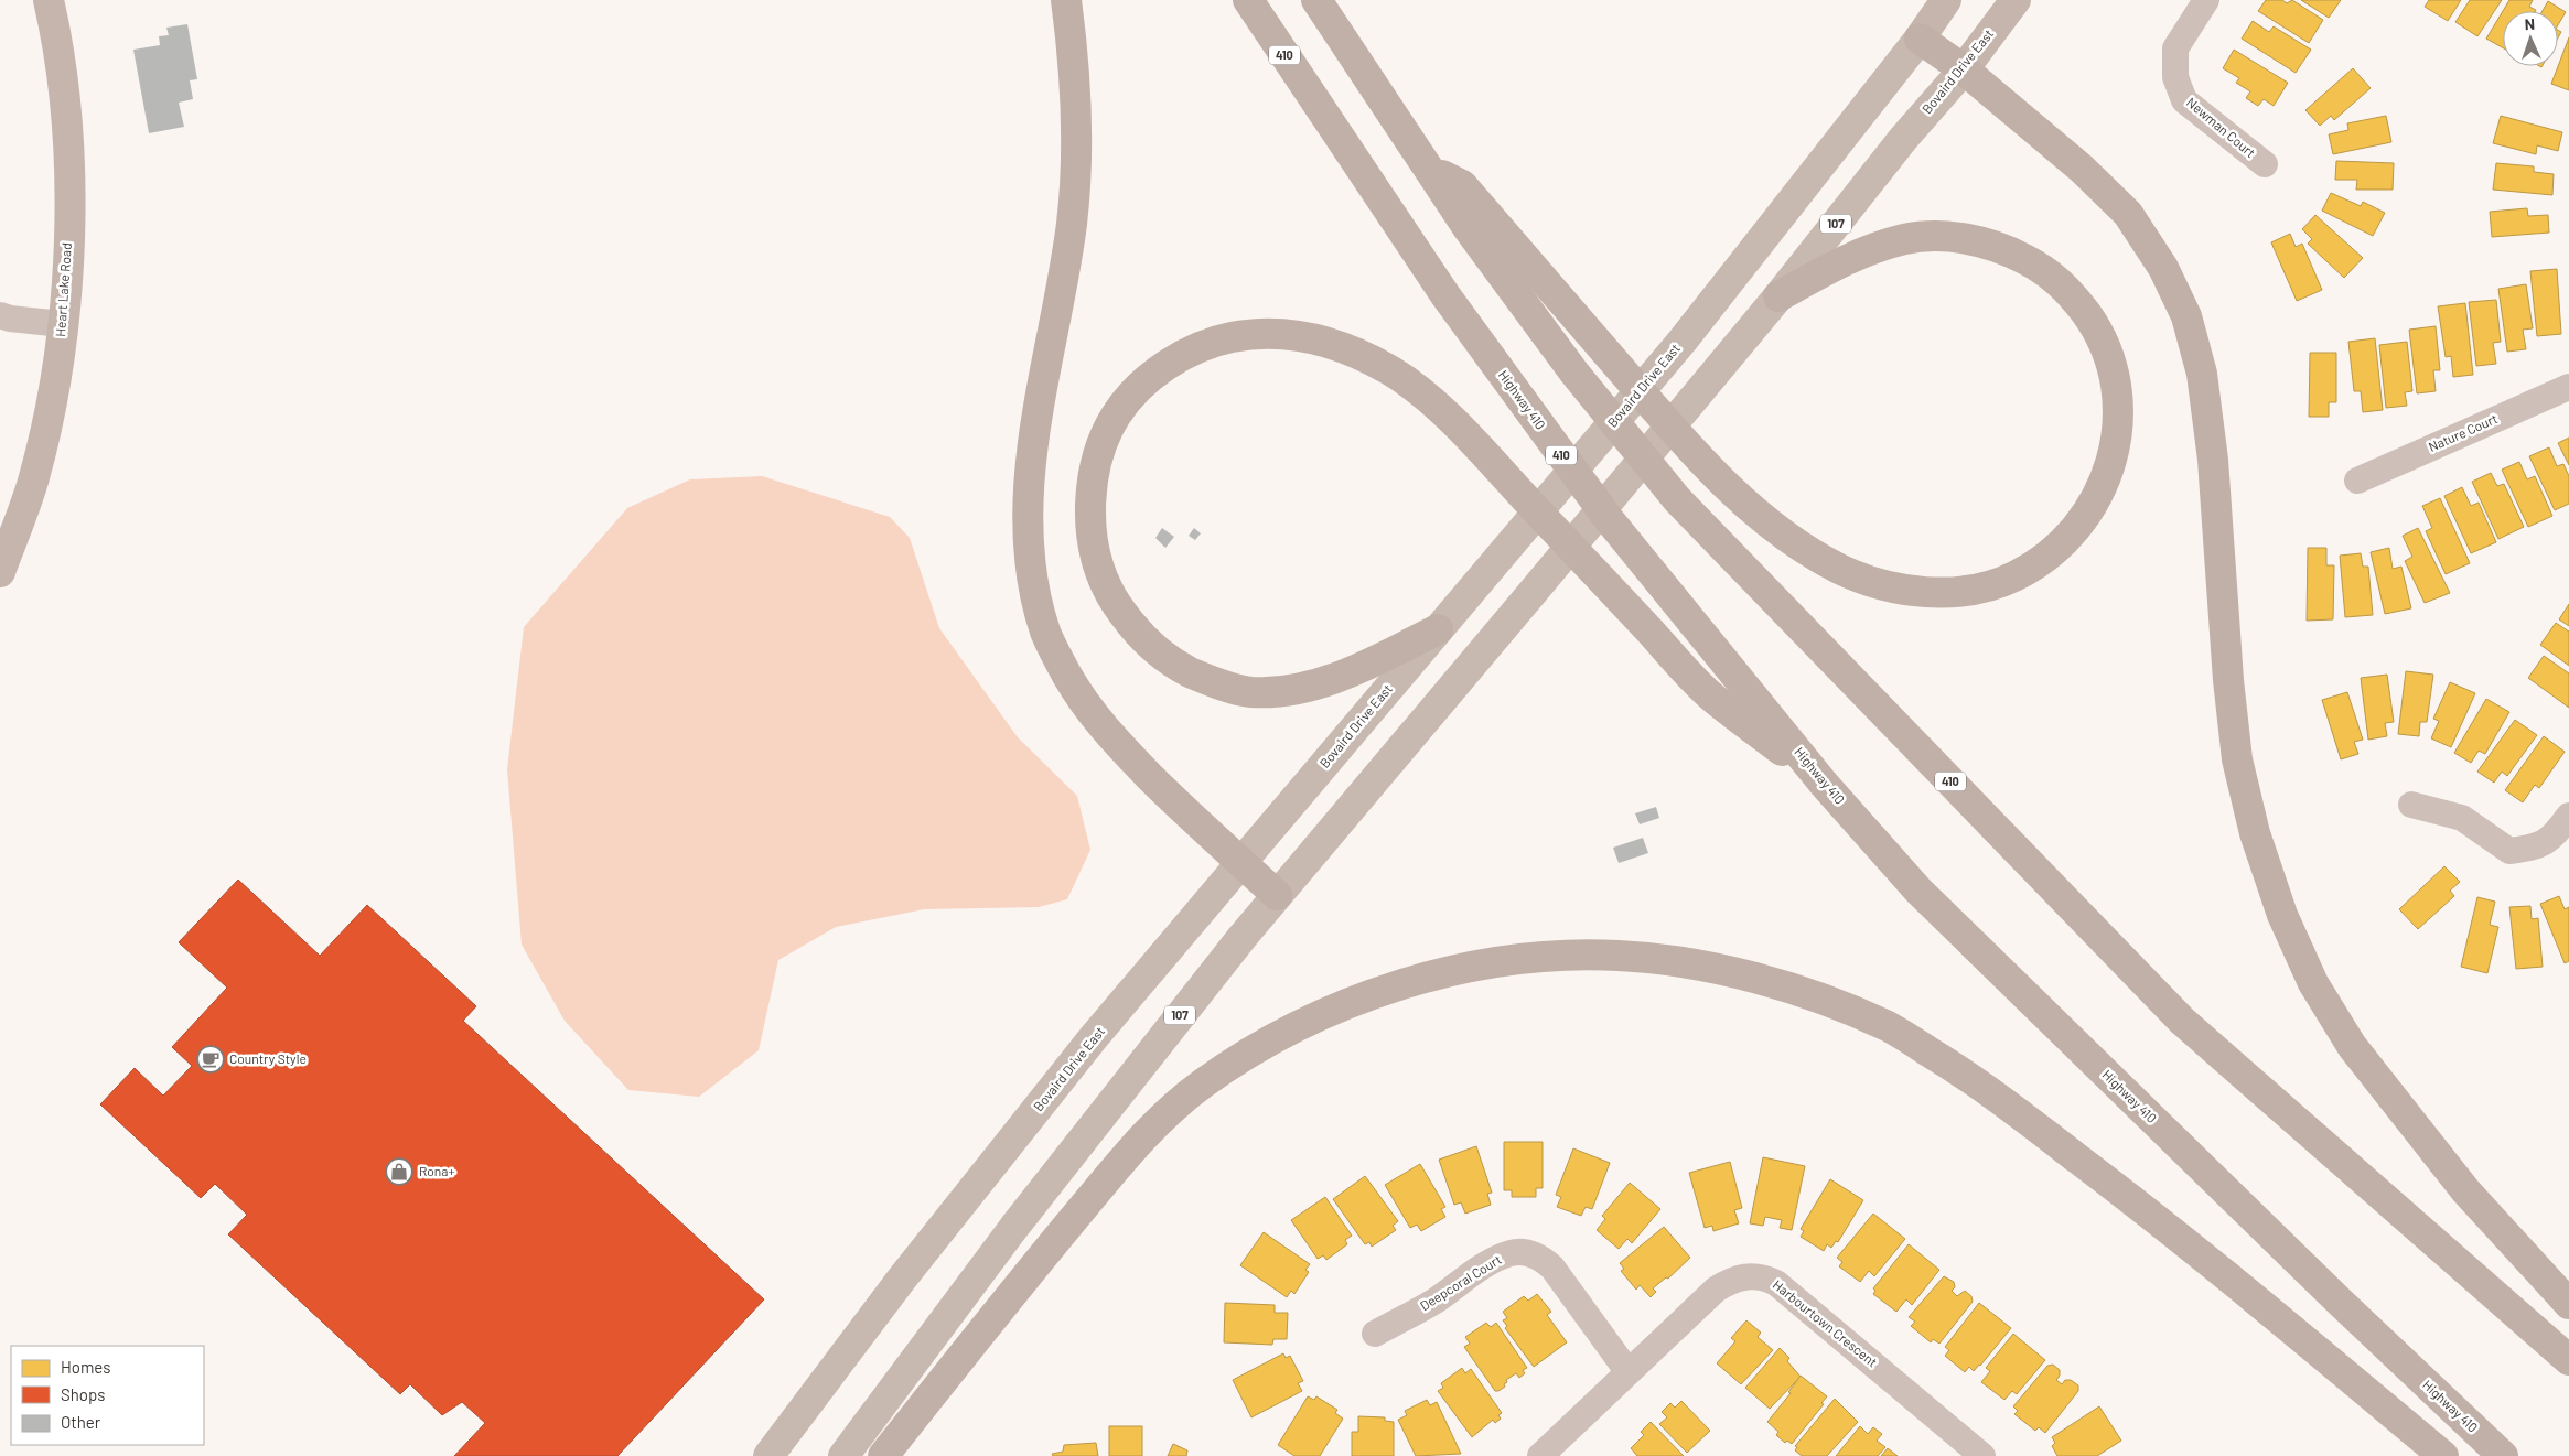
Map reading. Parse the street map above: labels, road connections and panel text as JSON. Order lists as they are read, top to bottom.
{
  "streets": {
    "highway": ["410", "Highway 410"],
    "main road": ["Bovaird Drive East", "107"],
    "street": [
      "Newman Court",
      "Heart Lake Road",
      "Nature Court",
      "Deepcoral Court",
      "Harbourtown Crescent"
    ]
  },
  "crossings": [
    ["Deepcoral Court", "Harbourtown Crescent"]
  ],
  "places": {
    "cafe": ["Country Style"],
    "shop": ["Rona+"]
  },
  "legend": ["Homes", "Shops", "Other"],
  "north": "top"
}
